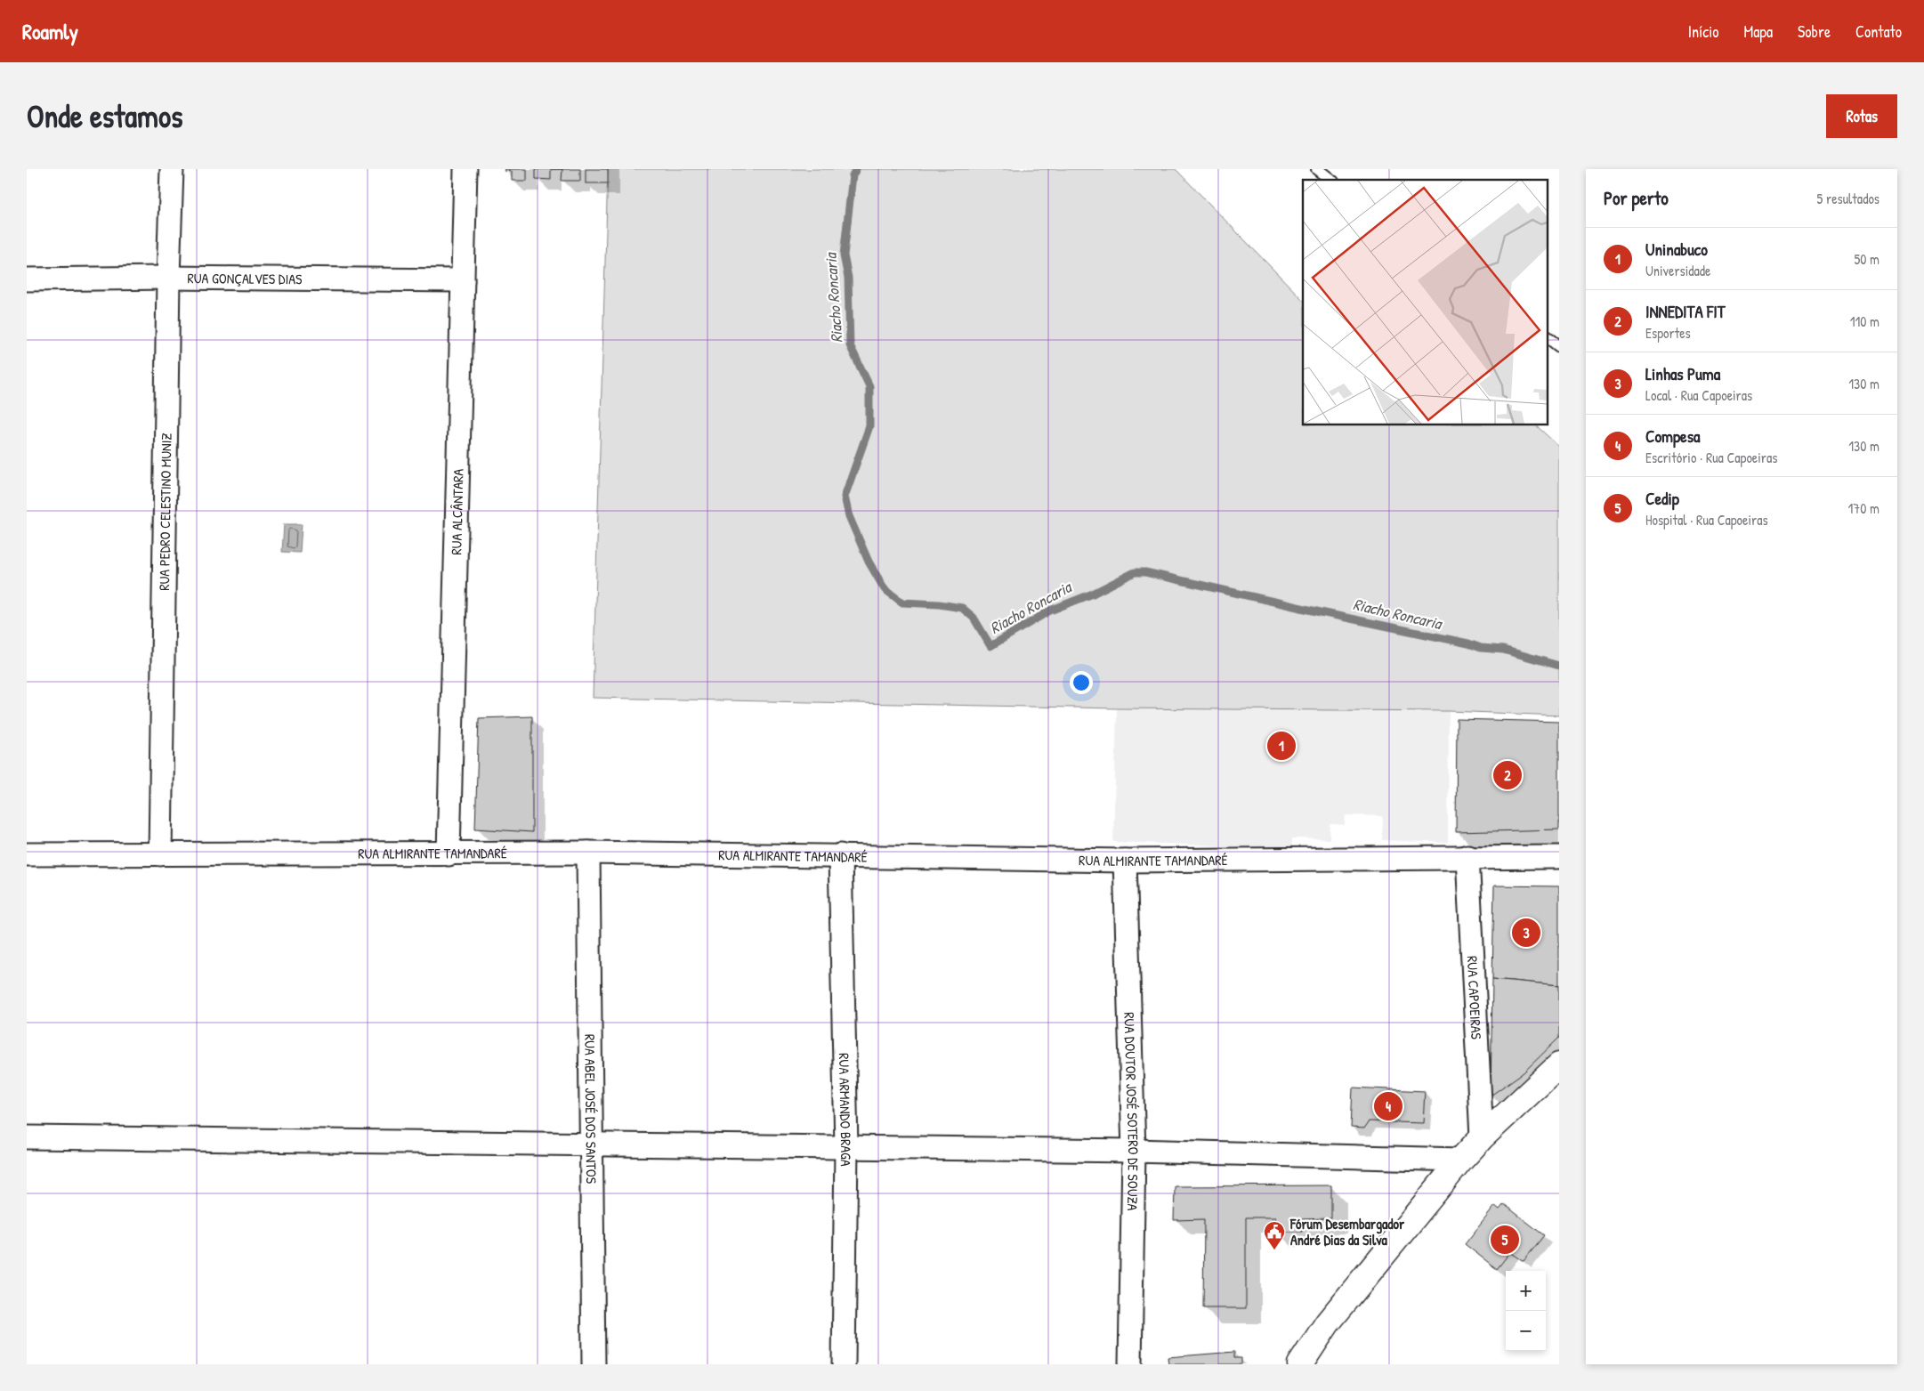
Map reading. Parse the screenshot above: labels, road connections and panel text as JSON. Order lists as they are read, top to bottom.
{
  "streets": {
    "street": [
      "RUA GONÇALVES DIAS",
      "RUA PEDRO CELESTINO MUNIZ",
      "RUA ALCÂNTARA",
      "RUA ALMIRANTE TAMANDARÉ",
      "RUA CAPOEIRAS",
      "RUA ABEL JOSÉ DOS SANTOS",
      "RUA ARMANDO BRAGA",
      "RUA DOUTOR JOSÉ SOTERO DE SOUZA"
    ]
  },
  "crossings": [
    ["RUA GONÇALVES DIAS", "RUA PEDRO CELESTINO MUNIZ"],
    ["RUA GONÇALVES DIAS", "RUA ALCÂNTARA"],
    ["RUA PEDRO CELESTINO MUNIZ", "RUA ALMIRANTE TAMANDARÉ"],
    ["RUA ALCÂNTARA", "RUA ALMIRANTE TAMANDARÉ"],
    ["RUA ALMIRANTE TAMANDARÉ", "RUA CAPOEIRAS"],
    ["RUA ALMIRANTE TAMANDARÉ", "RUA ABEL JOSÉ DOS SANTOS"],
    ["RUA ALMIRANTE TAMANDARÉ", "RUA ARMANDO BRAGA"],
    ["RUA ALMIRANTE TAMANDARÉ", "RUA DOUTOR JOSÉ SOTERO DE SOUZA"]
  ],
  "water": ["Riacho Roncaria"],
  "places": {
    "public building": ["Fórum Desembargador André Dias da Silva"]
  },
  "page": {
    "header": "Roamly",
    "nav": [
      "Início",
      "Mapa",
      "Sobre",
      "Contato"
    ],
    "buttons": "Rotas",
    "title": "Onde estamos",
    "heading": ["Por perto", "5 resultados"],
    "list": [
      {
        "mark": "1",
        "name": "Uninabuco",
        "note": "Universidade",
        "value": "50 m"
      },
      {
        "mark": "2",
        "name": "INNEDITA FIT",
        "note": "Esportes",
        "value": "110 m"
      },
      {
        "mark": "3",
        "name": "Linhas Puma",
        "note": "Local · Rua Capoeiras",
        "value": "130 m"
      },
      {
        "mark": "4",
        "name": "Compesa",
        "note": "Escritório · Rua Capoeiras",
        "value": "130 m"
      },
      {
        "mark": "5",
        "name": "Cedip",
        "note": "Hospital · Rua Capoeiras",
        "value": "170 m"
      }
    ],
    "pins": [
      "1",
      "2",
      "3",
      "4",
      "5"
    ],
    "map_buttons": ["+", "−"]
  }
}
